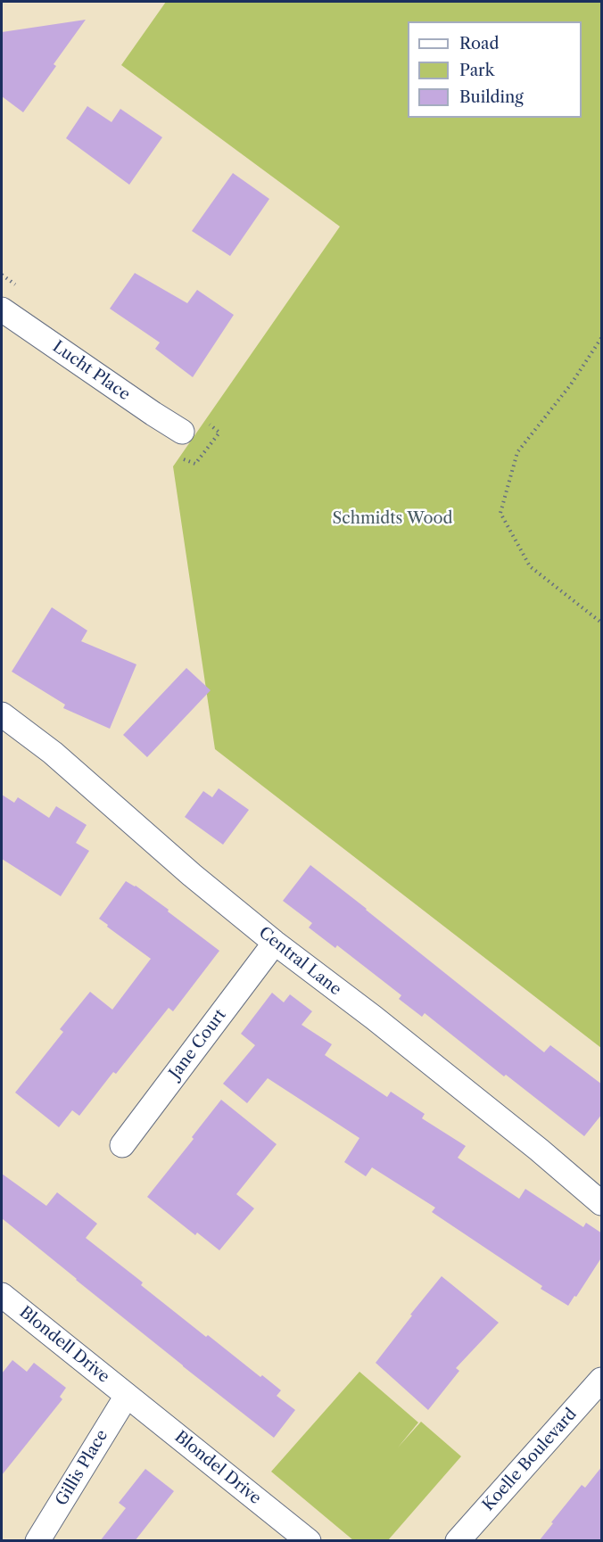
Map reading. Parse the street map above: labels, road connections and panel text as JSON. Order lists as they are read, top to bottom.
{
  "streets": {
    "street": [
      "Lucht Place",
      "Central Lane",
      "Jane Court",
      "Blondell Drive",
      "Koelle Boulevard",
      "Gillis Place",
      "Blondel Drive"
    ]
  },
  "crossings": [
    ["Central Lane", "Jane Court"],
    ["Blondell Drive", "Gillis Place"],
    ["Blondell Drive", "Blondel Drive"],
    ["Gillis Place", "Blondel Drive"]
  ],
  "parks": ["Schmidts Wood"],
  "legend": ["Road", "Park", "Building"]
}
